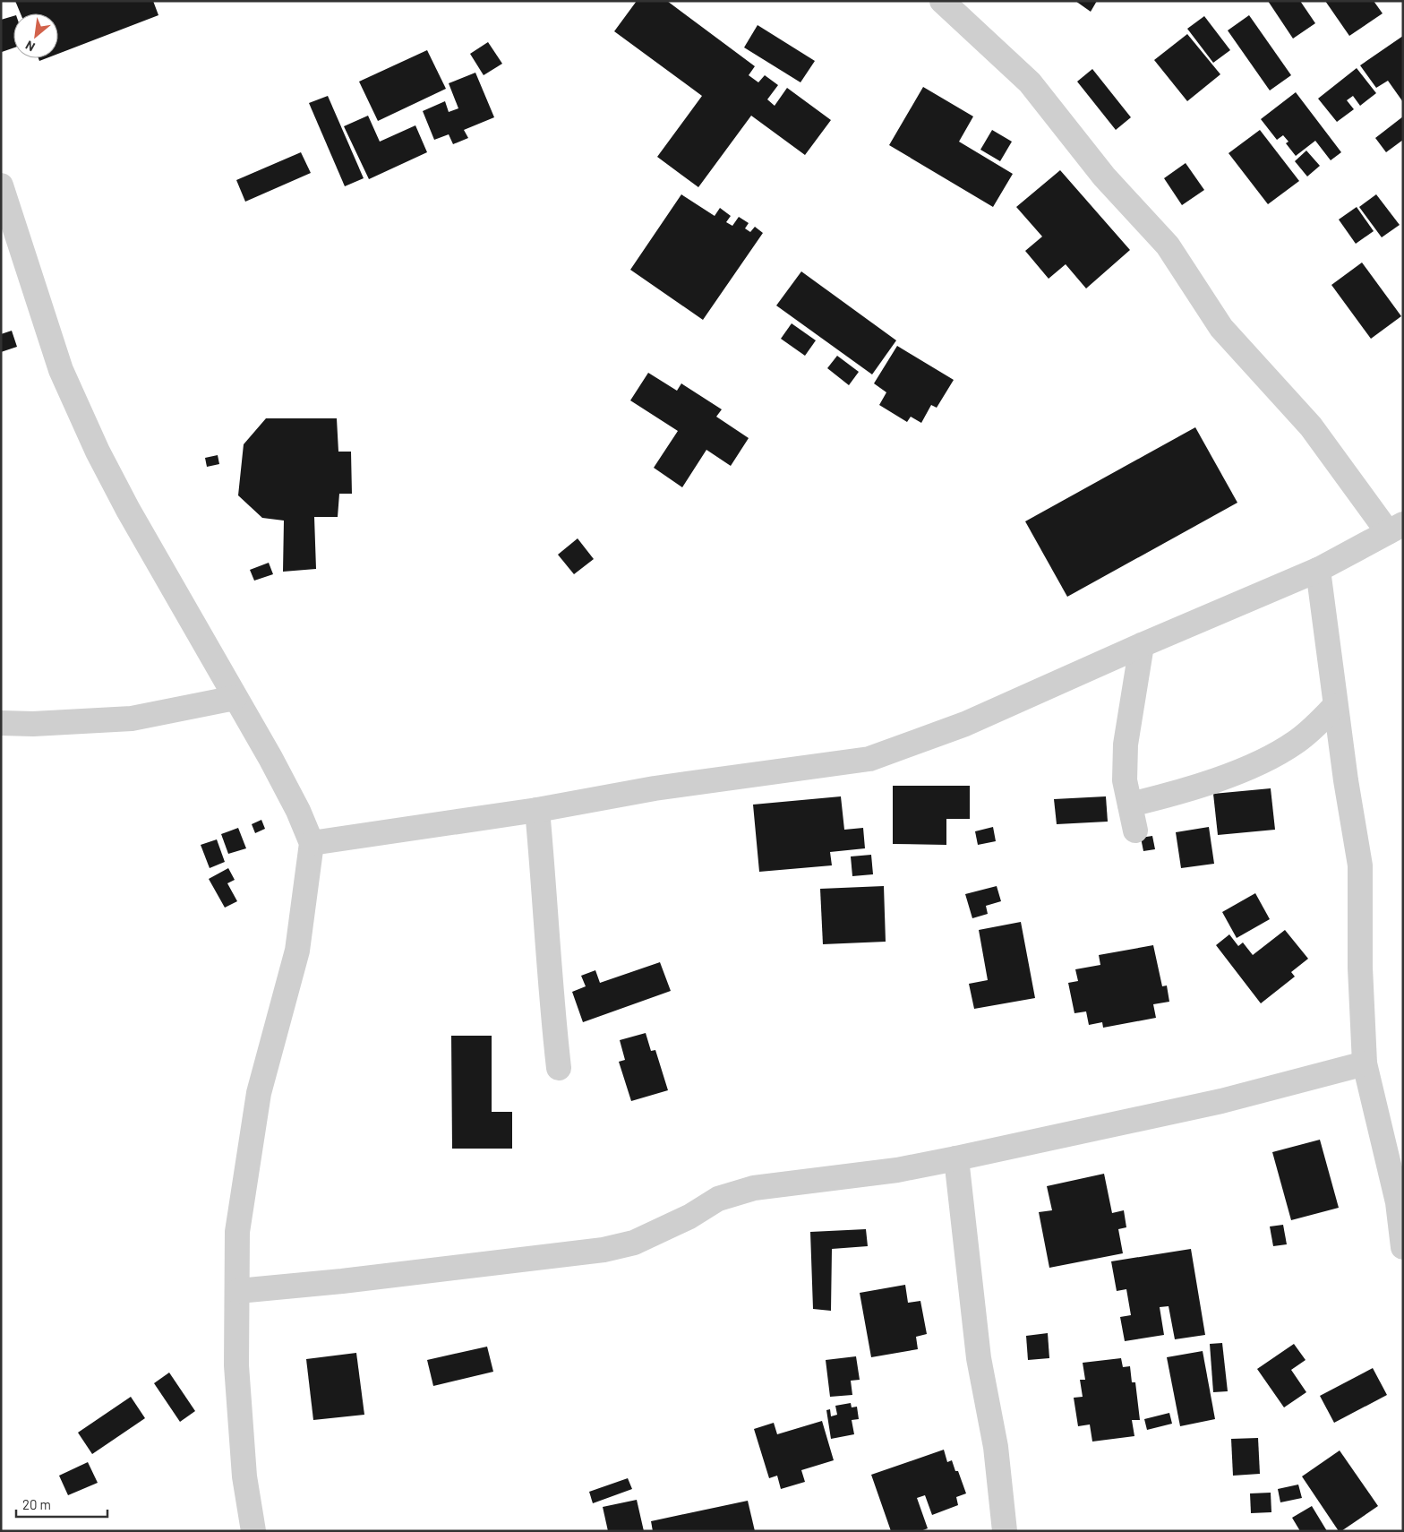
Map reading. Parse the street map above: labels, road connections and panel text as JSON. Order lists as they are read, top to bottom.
{
  "scale_bar": "20 m",
  "north": "bottom left"
}
